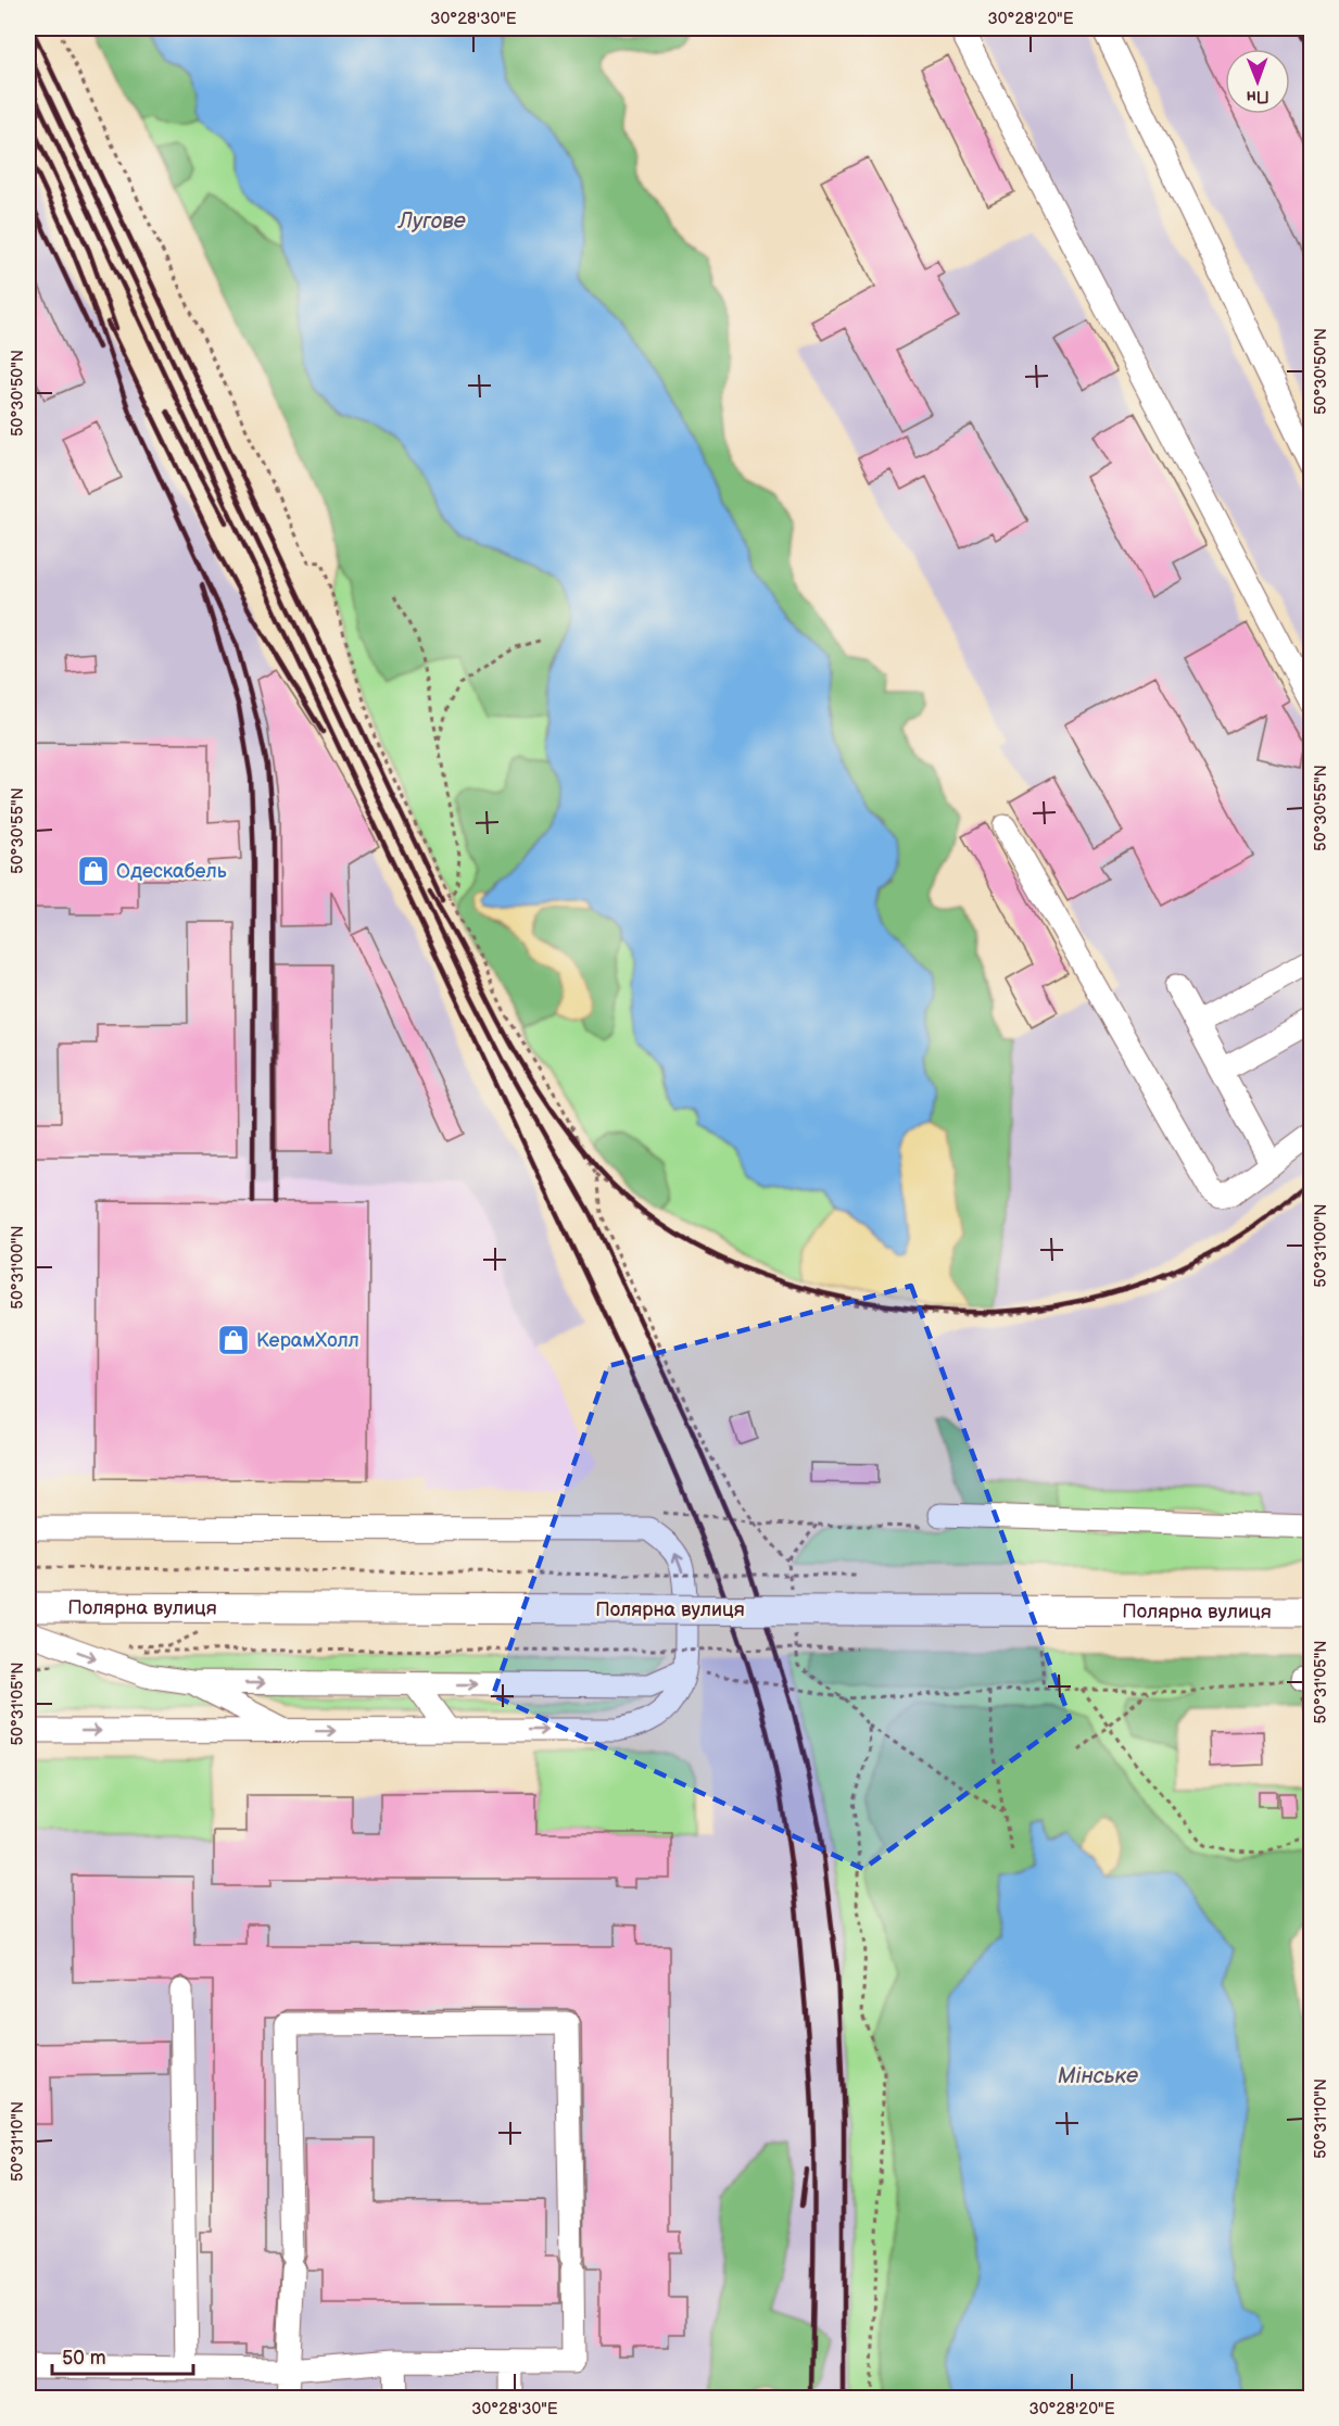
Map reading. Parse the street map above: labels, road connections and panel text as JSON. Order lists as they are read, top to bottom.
{
  "streets": {
    "main road": ["Полярна вулиця"]
  },
  "water": ["Лугове", "Мінське"],
  "places": {
    "shop": ["Одескабель", "КерамХолл"]
  },
  "scale_bar": "50 m",
  "north": "bottom",
  "coordinates": [
    "30°28'30\"E",
    "30°28'20\"E",
    "50°30'50\"N",
    "50°30'55\"N",
    "50°31'00\"N",
    "50°31'05\"N",
    "50°31'10\"N"
  ]
}
